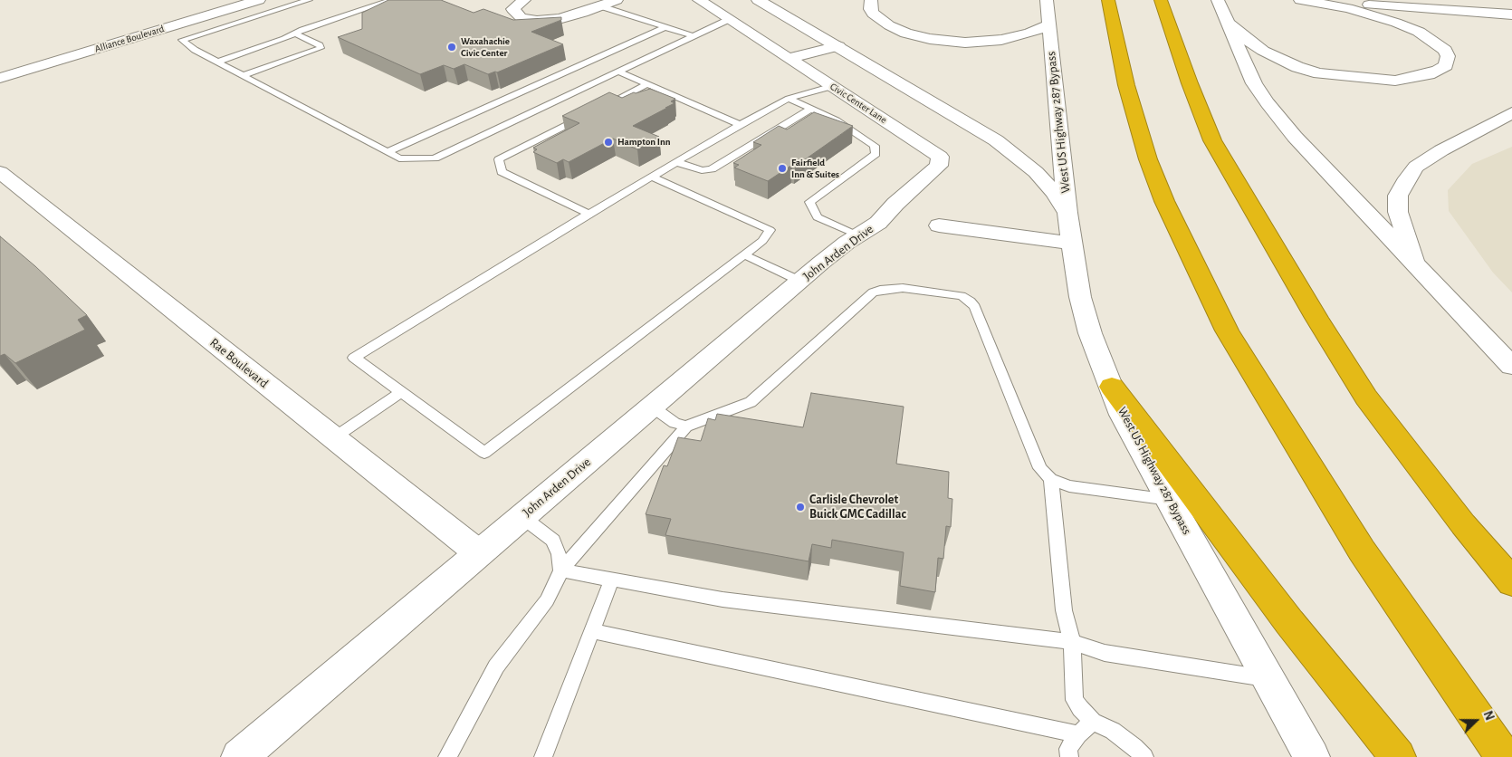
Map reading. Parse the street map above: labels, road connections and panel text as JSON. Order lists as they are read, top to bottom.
{
  "streets": {
    "main road": [
      "Alliance Boulevard",
      "Civic Center Lane",
      "West US Highway 287 Bypass",
      "John Arden Drive",
      "Rae Boulevard"
    ]
  },
  "crossings": [
    ["Civic Center Lane", "John Arden Drive"],
    ["John Arden Drive", "Rae Boulevard"]
  ],
  "places": [
    "Waxahachie Civic Center",
    "Hampton Inn",
    "Fairfield Inn & Suites",
    "Carlisle Chevrolet Buick GMC Cadillac"
  ],
  "north": "right"
}
